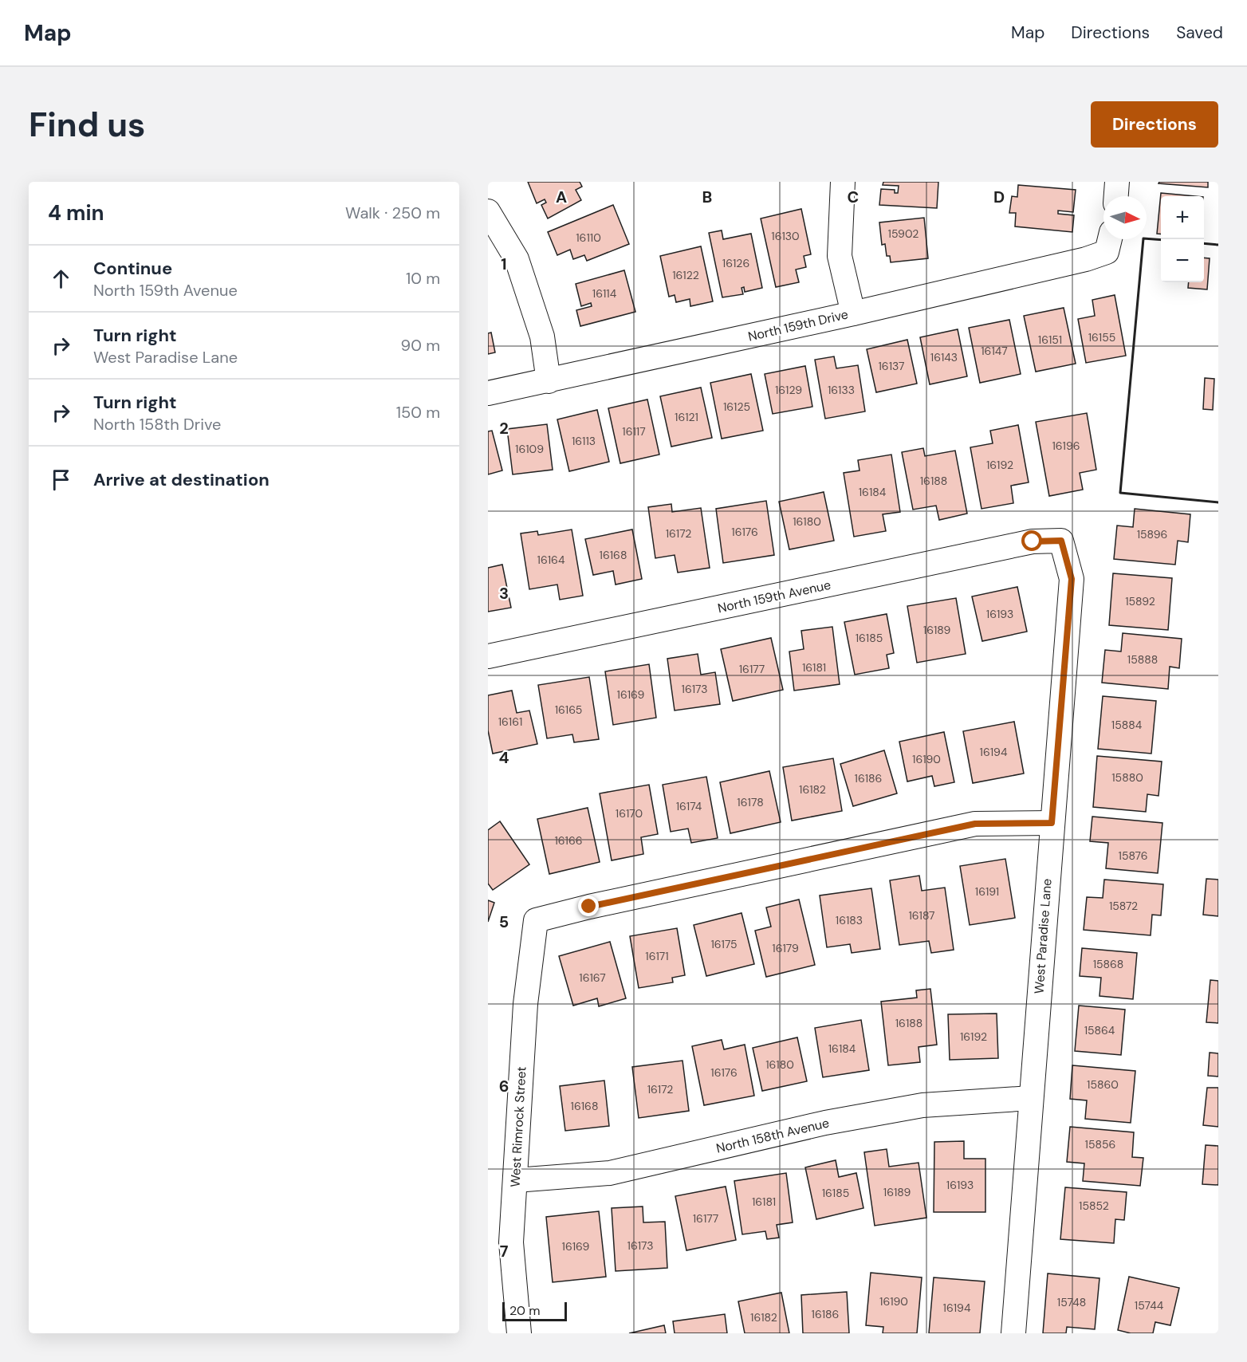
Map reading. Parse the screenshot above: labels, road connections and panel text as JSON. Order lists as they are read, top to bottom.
{
  "streets": {
    "street": [
      "North 159th Drive",
      "North 159th Avenue",
      "West Paradise Lane",
      "West Rimrock Street",
      "North 158th Avenue"
    ]
  },
  "crossings": [
    ["North 159th Avenue", "West Paradise Lane"],
    ["West Paradise Lane", "West Rimrock Street"],
    ["West Paradise Lane", "North 158th Avenue"],
    ["West Rimrock Street", "North 158th Avenue"]
  ],
  "house_numbers": [
    "15902",
    "16130",
    "16110",
    "16126",
    "16122",
    "16114",
    "16155",
    "16151",
    "16147",
    "16143",
    "16137",
    "16129",
    "16133",
    "16125",
    "16121",
    "16117",
    "16113",
    "16196",
    "16109",
    "16192",
    "16188",
    "16184",
    "16180",
    "16176",
    "16172",
    "15896",
    "16168",
    "16164",
    "15892",
    "16193",
    "16189",
    "16185",
    "15888",
    "16181",
    "16177",
    "16173",
    "16169",
    "16165",
    "16161",
    "15884",
    "16194",
    "16190",
    "15880",
    "16186",
    "16182",
    "16178",
    "16174",
    "16170",
    "16166",
    "15876",
    "16191",
    "15872",
    "16187",
    "16183",
    "16175",
    "16179",
    "16171",
    "15868",
    "16167",
    "16188",
    "15864",
    "16192",
    "16184",
    "16180",
    "16176",
    "15860",
    "16172",
    "16168",
    "15856",
    "16193",
    "16189",
    "16185",
    "16181",
    "15852",
    "16177",
    "16173",
    "16169",
    "16190",
    "15748",
    "15744",
    "16194",
    "16186",
    "16182"
  ],
  "scale_bar": "20 m",
  "north": "right",
  "page": {
    "header": "Map",
    "nav": ["Map", "Directions", "Saved"],
    "buttons": "Directions",
    "title": "Find us",
    "heading": ["4 min", "Walk · 250 m"],
    "map_buttons": ["+", "−"],
    "list": [
      ["Continue", "North 159th Avenue", "10 m"],
      ["Turn right", "West Paradise Lane", "90 m"],
      ["Turn right", "North 158th Drive", "150 m"],
      "Arrive at destination"
    ],
    "scale": "20 m"
  },
  "grid": {
    "columns": [
      "A",
      "B",
      "C",
      "D"
    ],
    "rows": [
      "1",
      "2",
      "3",
      "4",
      "5",
      "6",
      "7"
    ]
  }
}
